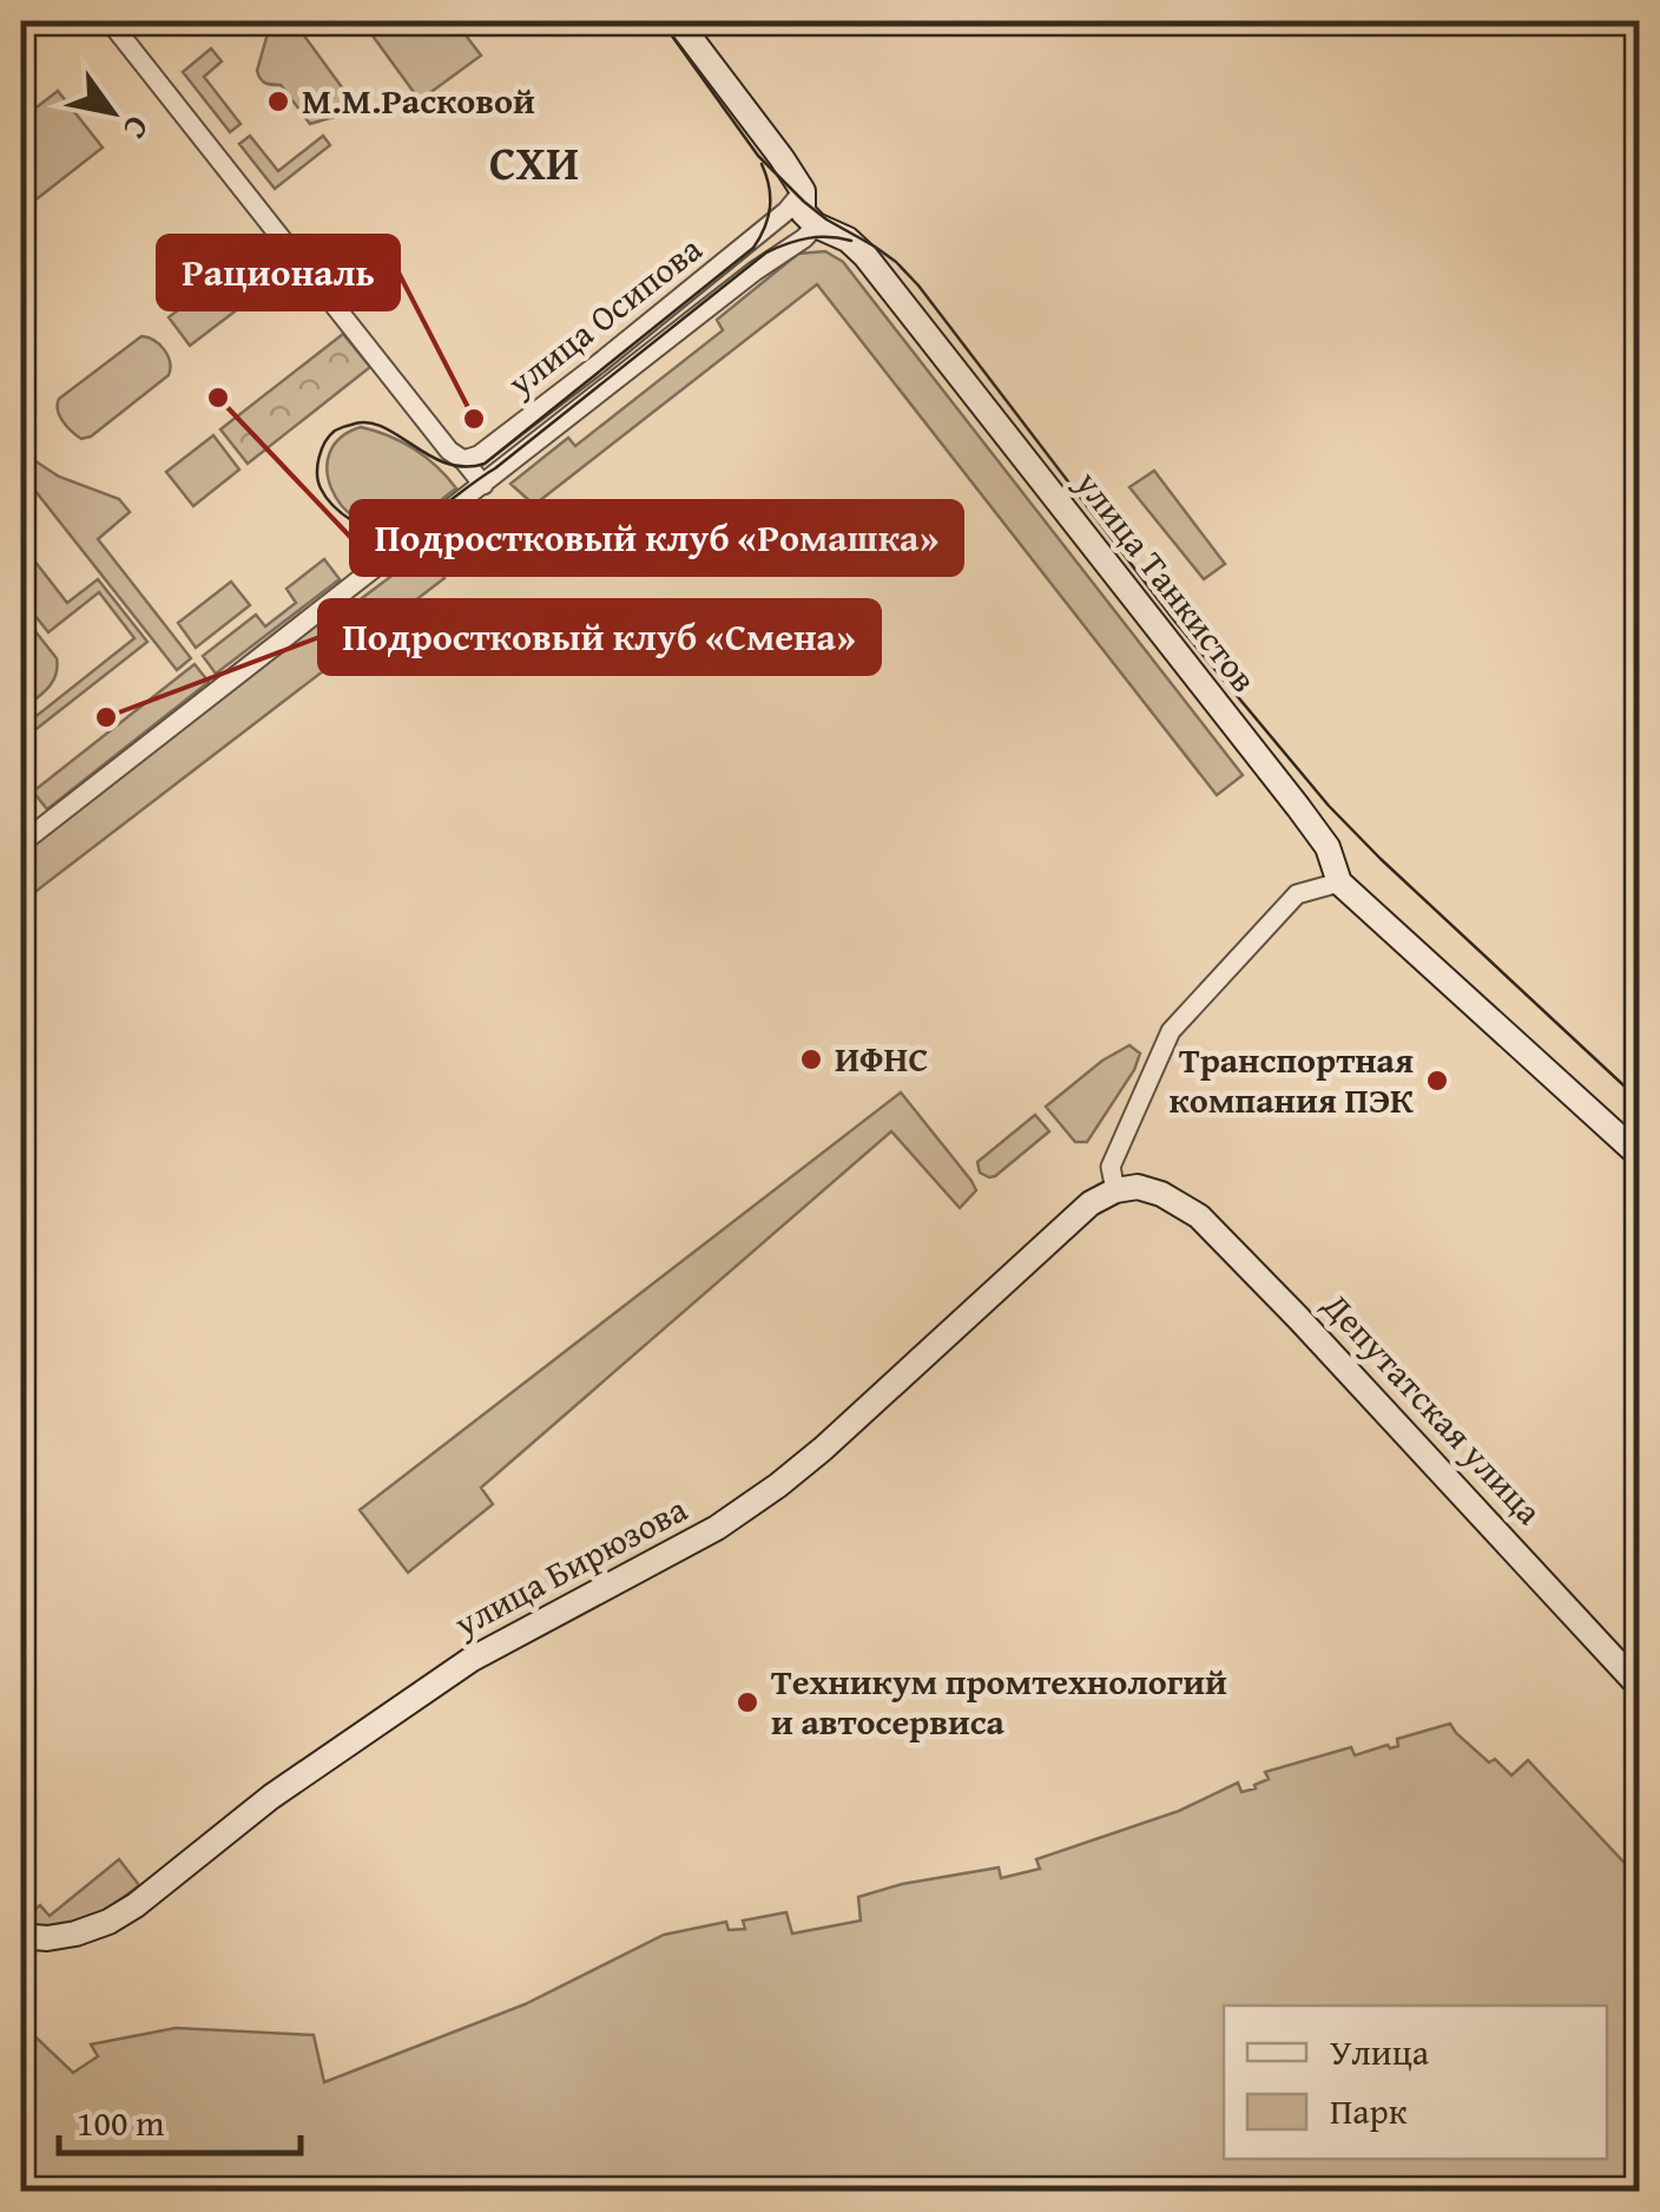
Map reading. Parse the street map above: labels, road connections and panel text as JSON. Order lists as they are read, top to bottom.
{
  "streets": {
    "main road": ["улица Танкистов", "Депутатская улица", "улица Бирюзова"],
    "street": ["улица Осипова"]
  },
  "crossings": [
    ["улица Осипова", "улица Танкистов"],
    ["Депутатская улица", "улица Бирюзова"]
  ],
  "districts": ["СХИ"],
  "places": [
    "М.М.Расковой",
    "Подростковый клуб «Ромашка»",
    "Рациональ",
    "Подростковый клуб «Смена»",
    "ИФНС",
    "Транспортная компания ПЭК",
    "Техникум промтехнологий и автосервиса"
  ],
  "legend": ["Улица", "Парк"],
  "scale_bar": "100 m",
  "north": "bottom right"
}
